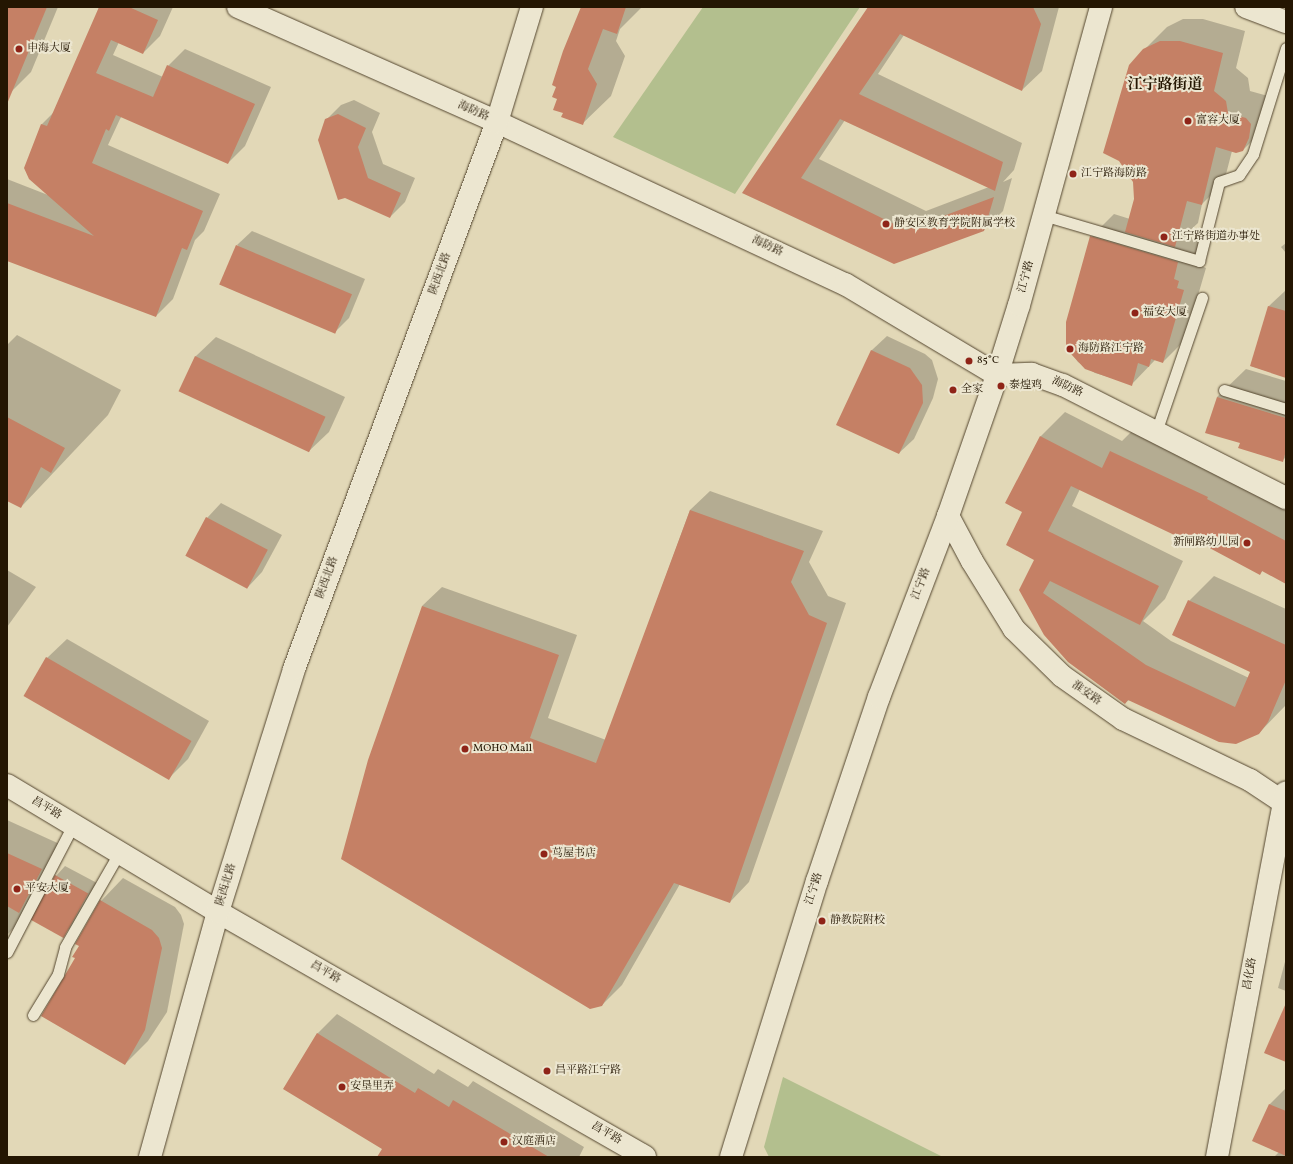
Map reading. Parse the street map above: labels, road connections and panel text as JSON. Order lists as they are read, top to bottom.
{
  "streets": {
    "street": [
      "海防路",
      "陕西北路",
      "江宁路",
      "淮安路",
      "昌平路",
      "昌化路"
    ]
  },
  "crossings": [
    ["海防路", "陕西北路"],
    ["海防路", "江宁路"],
    ["陕西北路", "昌平路"],
    ["江宁路", "淮安路"],
    ["淮安路", "昌化路"]
  ],
  "districts": ["江宁路街道"],
  "places": [
    "申海大厦",
    "富容大厦",
    "江宁路海防路",
    "静安区教育学院附属学校",
    "江宁路街道办事处",
    "福安大厦",
    "海防路江宁路",
    "85°C",
    "泰煌鸡",
    "全家",
    "新闸路幼儿园",
    "MOHO Mall",
    "茑屋书店",
    "平安大厦",
    "静教院附校",
    "昌平路江宁路",
    "安垦里弄",
    "汉庭酒店"
  ]
}
